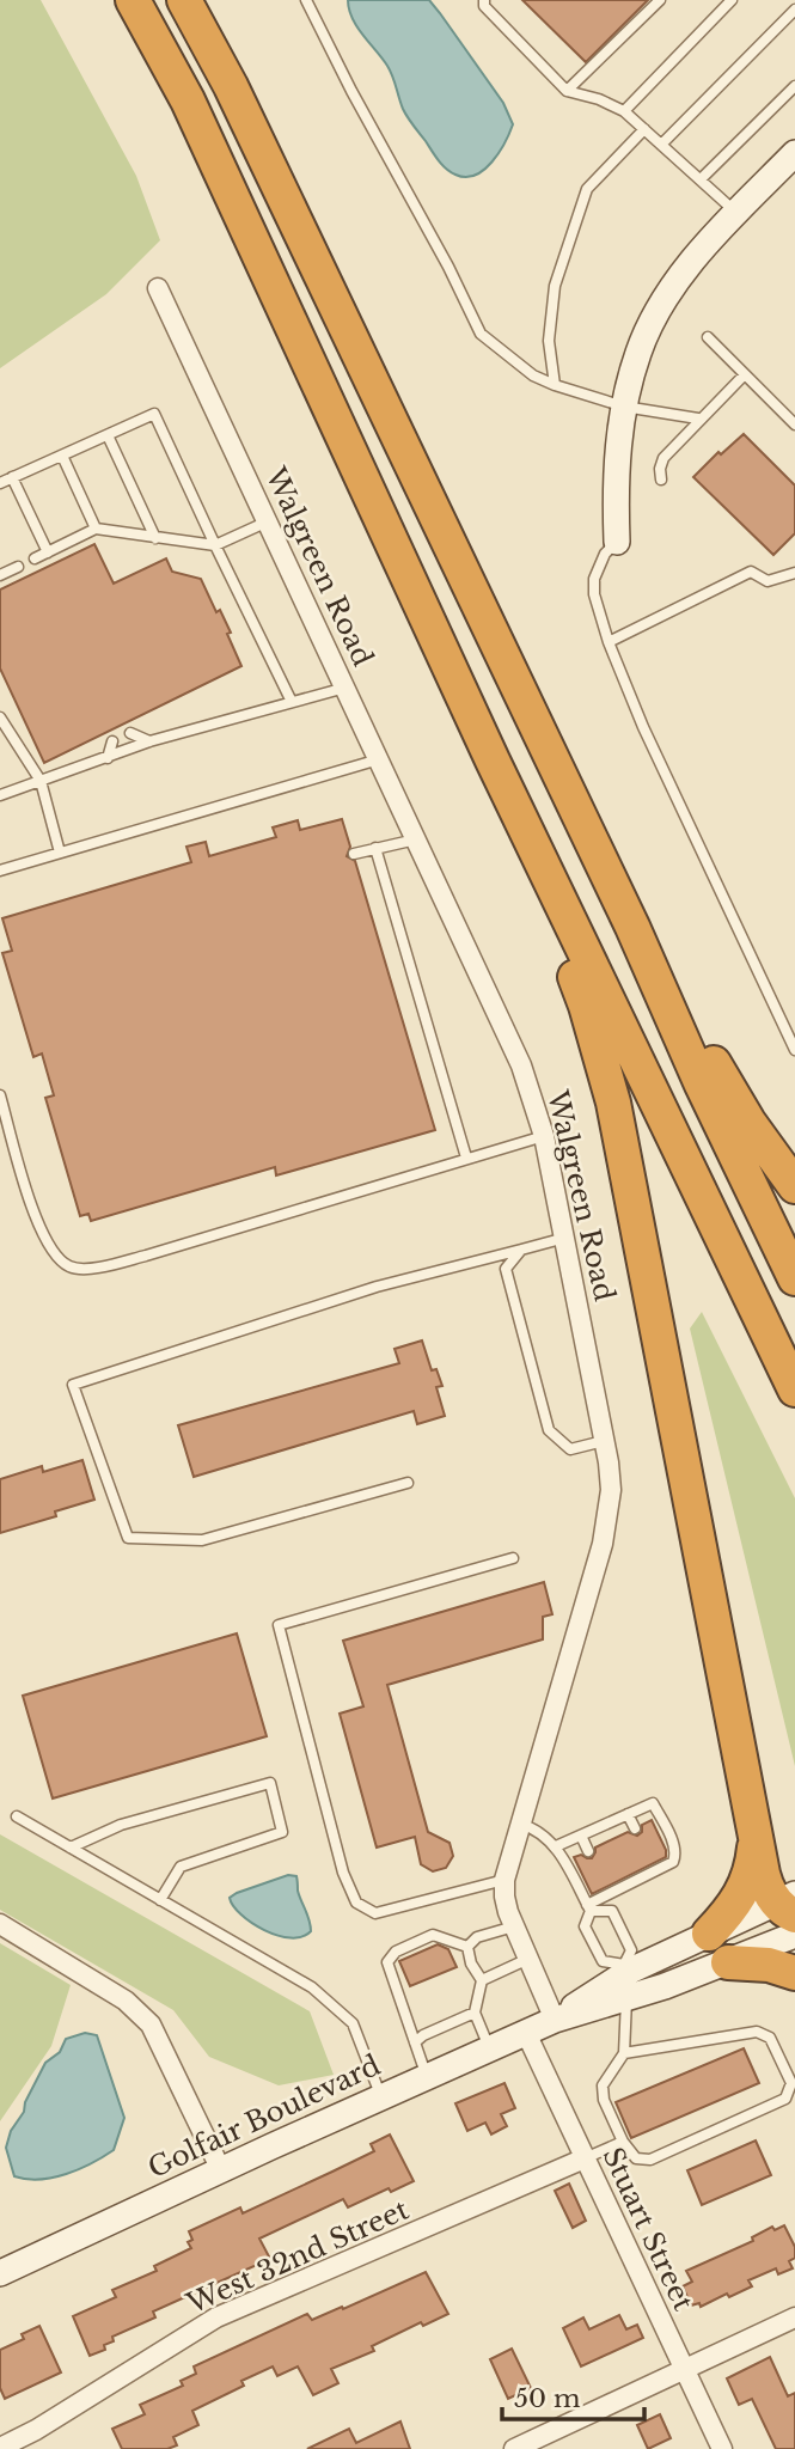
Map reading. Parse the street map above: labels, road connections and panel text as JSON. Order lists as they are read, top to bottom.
{
  "streets": {
    "main road": ["Golfair Boulevard"],
    "street": ["Walgreen Road", "Stuart Street", "West 32nd Street"]
  },
  "crossings": [
    ["Walgreen Road", "Golfair Boulevard"],
    ["Golfair Boulevard", "Stuart Street"],
    ["Stuart Street", "West 32nd Street"]
  ],
  "scale_bar": "50 m"
}
